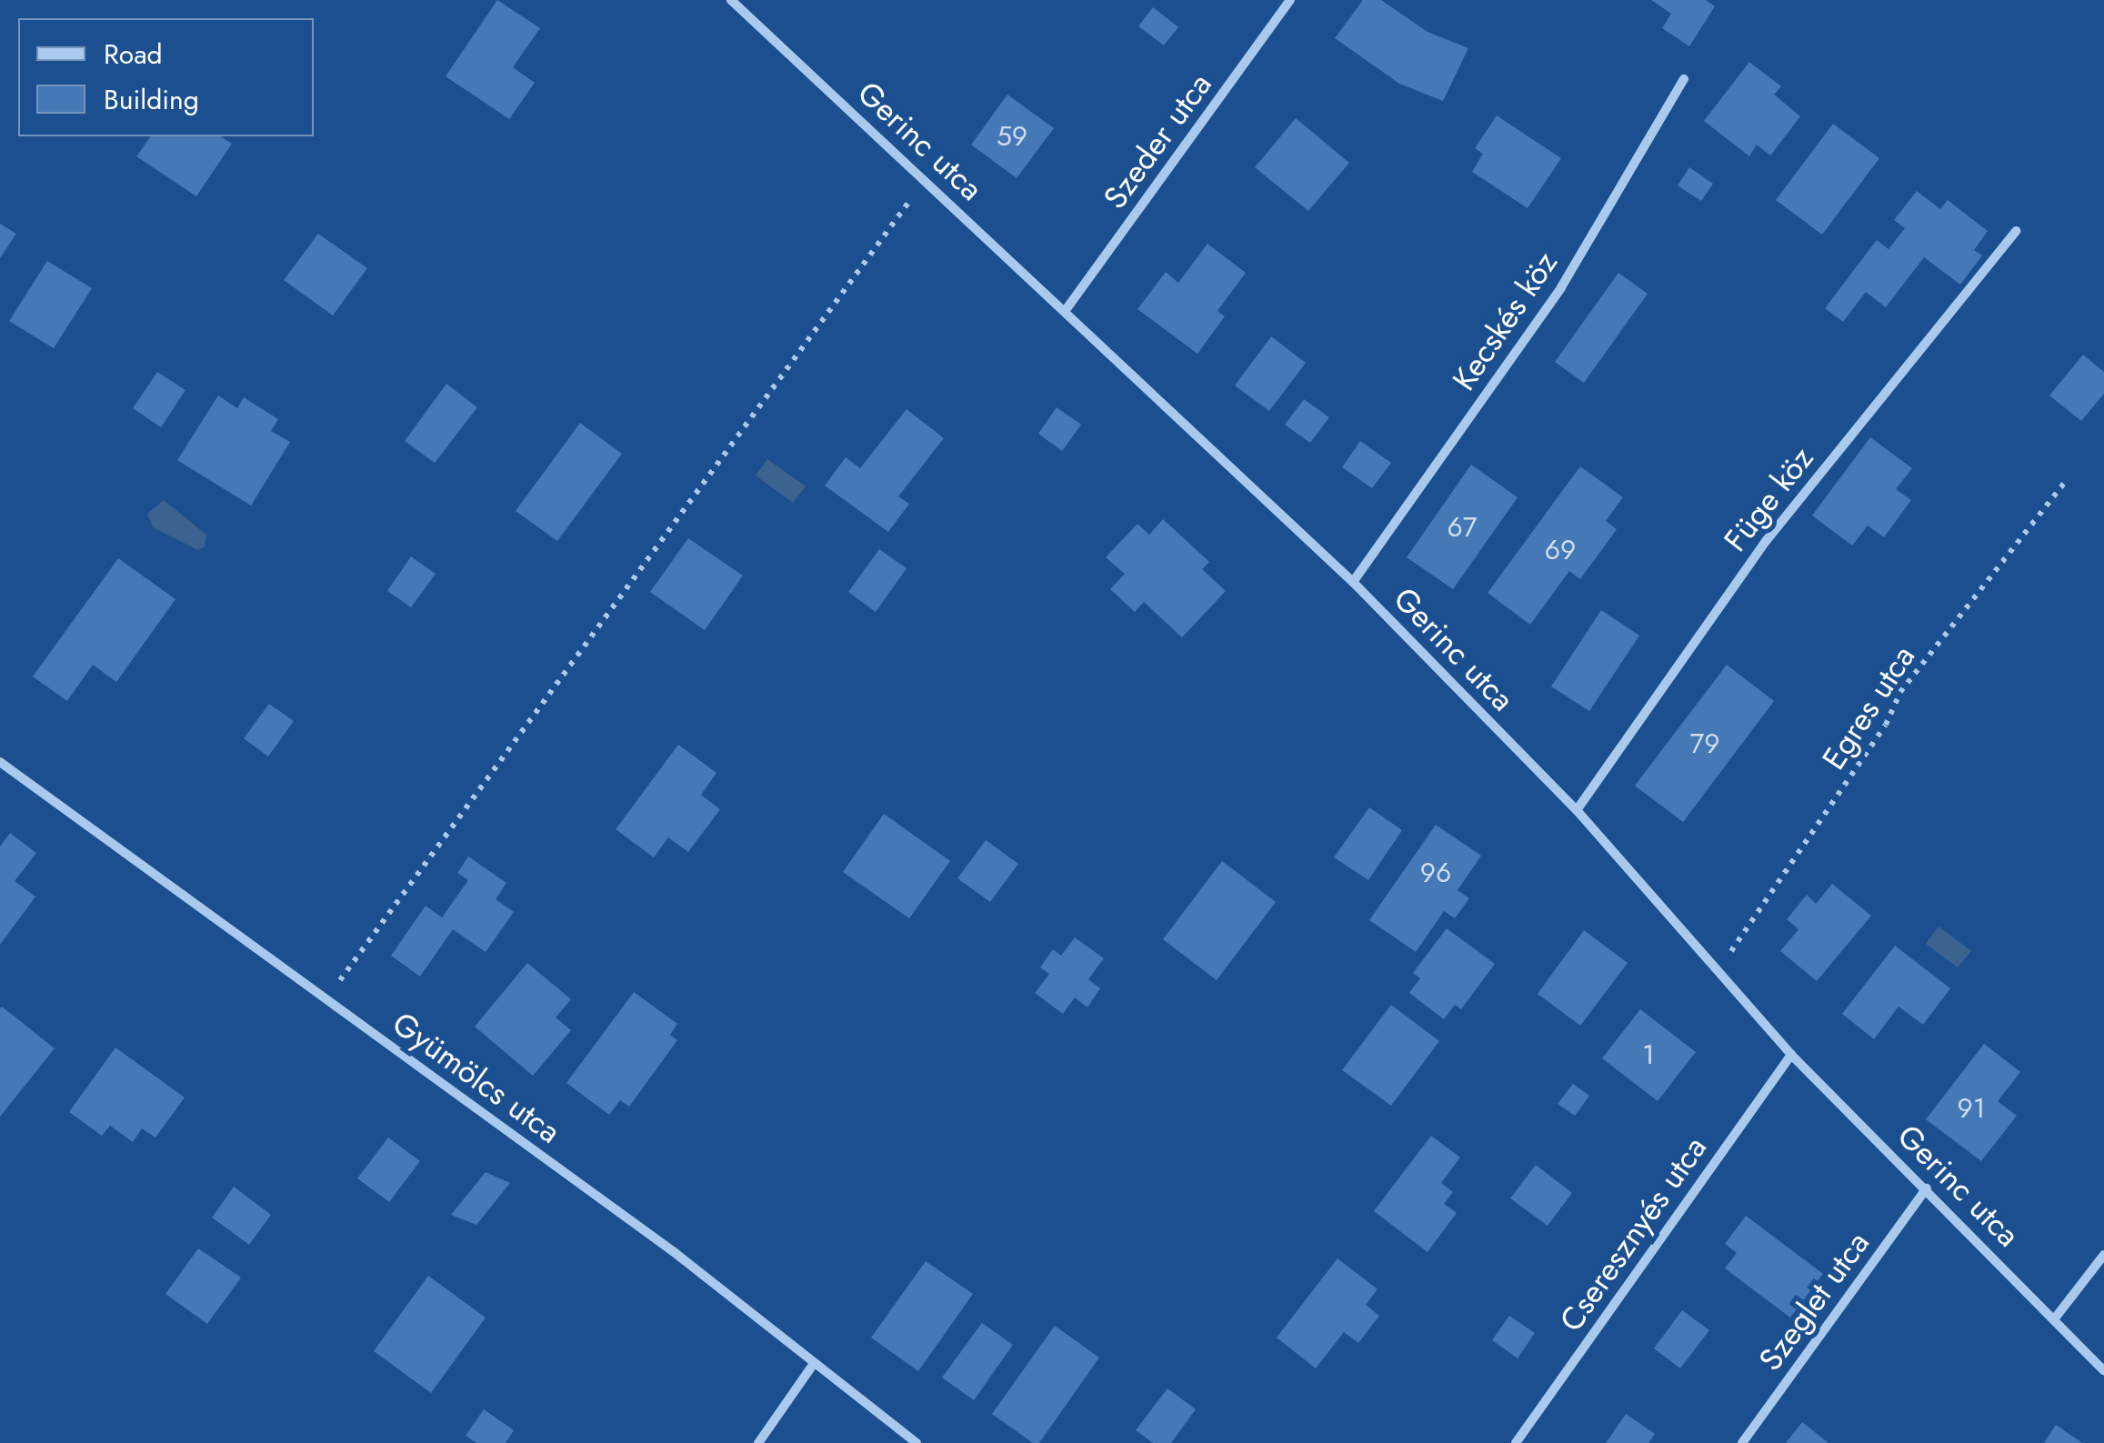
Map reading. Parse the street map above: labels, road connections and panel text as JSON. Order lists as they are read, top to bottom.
{
  "streets": {
    "street": [
      "Gerinc utca",
      "Szeder utca",
      "Kecskés köz",
      "Füge köz",
      "Gyümölcs utca",
      "Cseresznyés utca",
      "Szeglet utca"
    ],
    "path": ["Egres utca"]
  },
  "crossings": [
    ["Gerinc utca", "Szeder utca"],
    ["Gerinc utca", "Kecskés köz"],
    ["Gerinc utca", "Füge köz"],
    ["Gerinc utca", "Egres utca"],
    ["Gerinc utca", "Cseresznyés utca"],
    ["Gerinc utca", "Szeglet utca"]
  ],
  "house_numbers": [
    "59",
    "67",
    "69",
    "79",
    "96",
    "1",
    "91"
  ],
  "legend": ["Road", "Building"]
}
